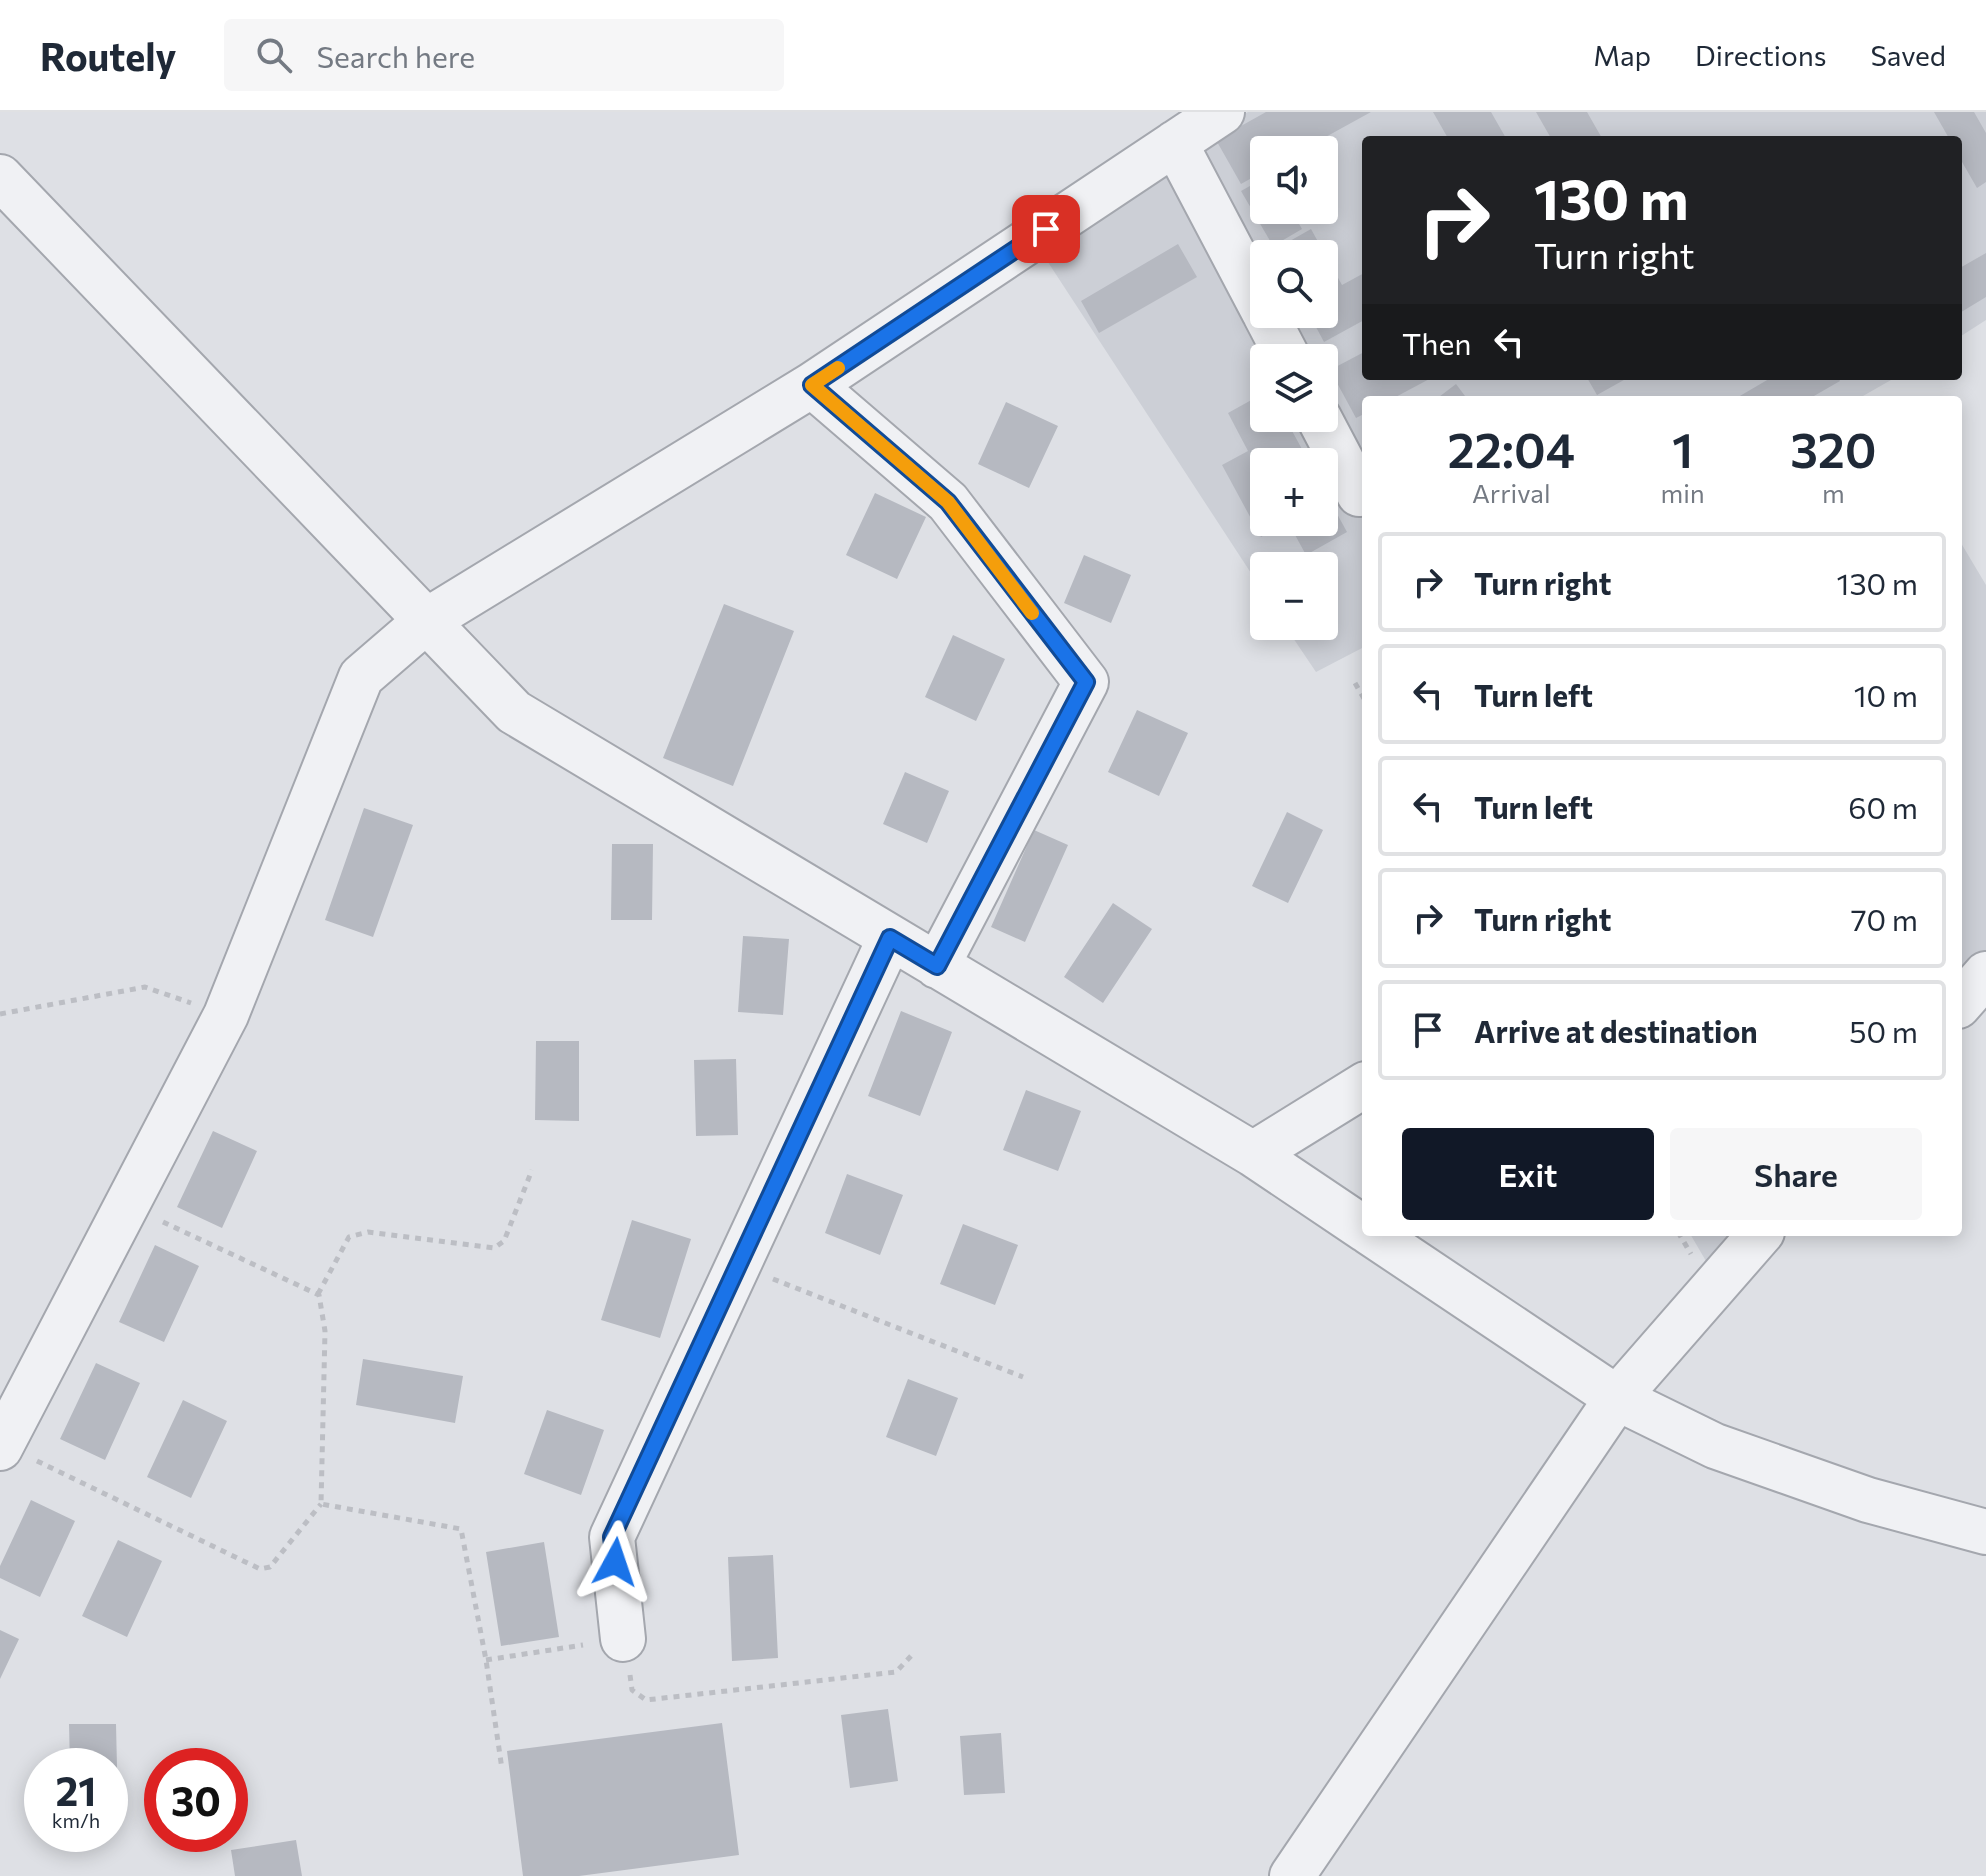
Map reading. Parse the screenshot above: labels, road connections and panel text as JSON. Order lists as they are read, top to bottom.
{
  "page": {
    "header": "Routely",
    "search": "Search here",
    "nav": ["Map", "Directions", "Saved"],
    "map_buttons": ["+", "−"],
    "turn": ["130 m", "Turn right"],
    "then": "Then",
    "eta": [
      "22:04",
      "Arrival",
      "1",
      "min",
      "320",
      "m"
    ],
    "list": [
      {
        "name": "Turn right",
        "value": "130 m"
      },
      {
        "name": "Turn left",
        "value": "10 m"
      },
      {
        "name": "Turn left",
        "value": "60 m"
      },
      {
        "name": "Turn right",
        "value": "70 m"
      },
      {
        "name": "Arrive at destination",
        "value": "50 m"
      }
    ],
    "buttons": ["Exit", "Share"],
    "speed": "21 km/h",
    "limit": "30"
  }
}
